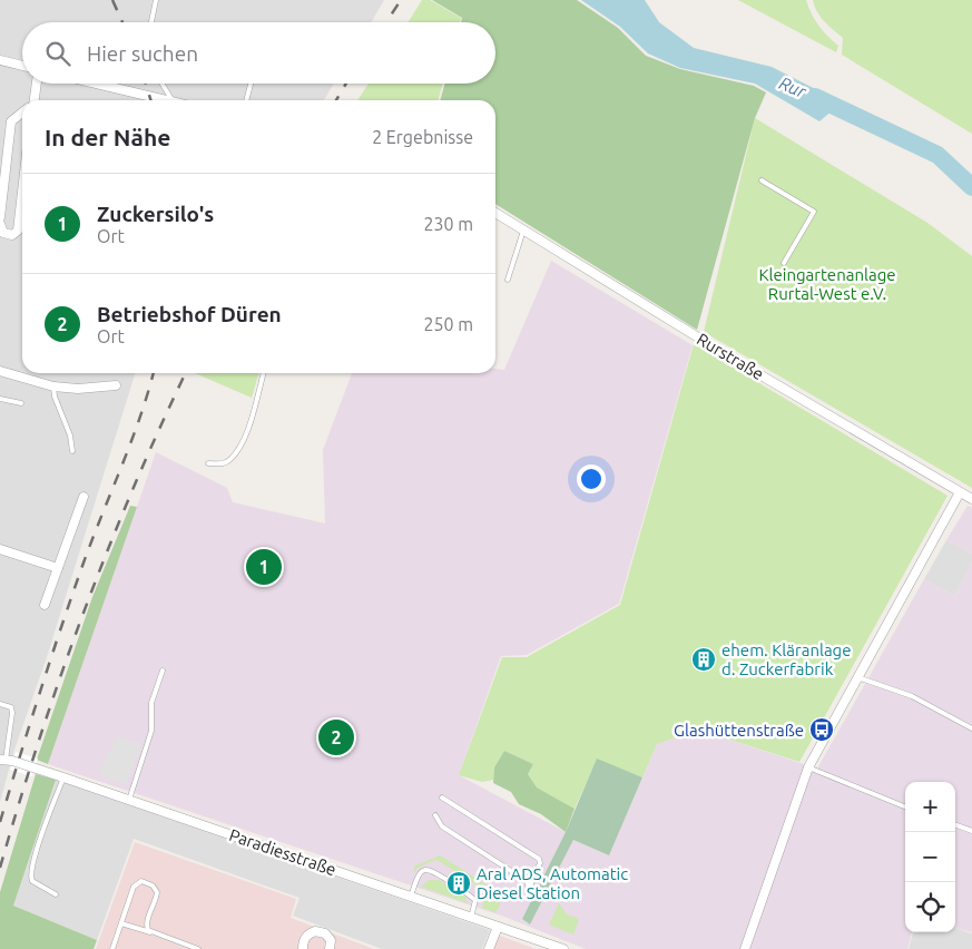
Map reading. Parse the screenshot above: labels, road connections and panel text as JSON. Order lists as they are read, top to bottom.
{
  "streets": {
    "street": ["Rurstraße", "Paradiesstraße"]
  },
  "water": ["Rur"],
  "parks": ["Kleingartenanlage Rurtal-West e.V."],
  "places": {
    "building": ["ehem. Kläranlage d. Zuckerfabrik", "Aral ADS, Automatic Diesel Station"],
    "bus stop": ["Glashüttenstraße"]
  },
  "page": {
    "search": "Hier suchen",
    "heading": ["In der Nähe", "2 Ergebnisse"],
    "list": [
      {
        "mark": "1",
        "name": "Zuckersilo's",
        "note": "Ort",
        "value": "230 m"
      },
      {
        "mark": "2",
        "name": "Betriebshof Düren",
        "note": "Ort",
        "value": "250 m"
      }
    ],
    "pins": ["1", "2"],
    "map_buttons": ["+", "−"]
  }
}
